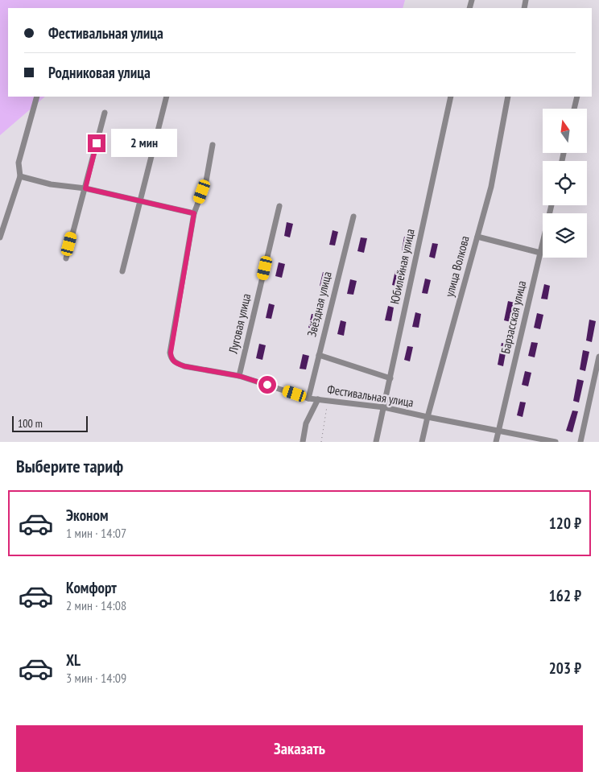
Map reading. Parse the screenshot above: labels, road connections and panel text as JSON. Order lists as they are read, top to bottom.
{
  "streets": {
    "street": [
      "Юбилейная улица",
      "улица Волкова",
      "Звёздная улица",
      "Барзасская улица",
      "Луговая улица",
      "Фестивальная улица"
    ]
  },
  "crossings": [
    ["Юбилейная улица", "Фестивальная улица"],
    ["улица Волкова", "Фестивальная улица"],
    ["Звёздная улица", "Фестивальная улица"],
    ["Барзасская улица", "Фестивальная улица"],
    ["Луговая улица", "Фестивальная улица"]
  ],
  "scale_bar": "100 m",
  "north": "top",
  "page": {
    "banner": ["Фестивальная улица", "Родниковая улица"],
    "bubble": "2 мин",
    "scale": "100 m",
    "heading": "Выберите тариф",
    "list": [
      {
        "name": "Эконом",
        "note": "1 мин · 14:07",
        "value": "120 ₽"
      },
      {
        "name": "Комфорт",
        "note": "2 мин · 14:08",
        "value": "162 ₽"
      },
      {
        "name": "XL",
        "note": "3 мин · 14:09",
        "value": "203 ₽"
      }
    ],
    "buttons": "Заказать"
  }
}
